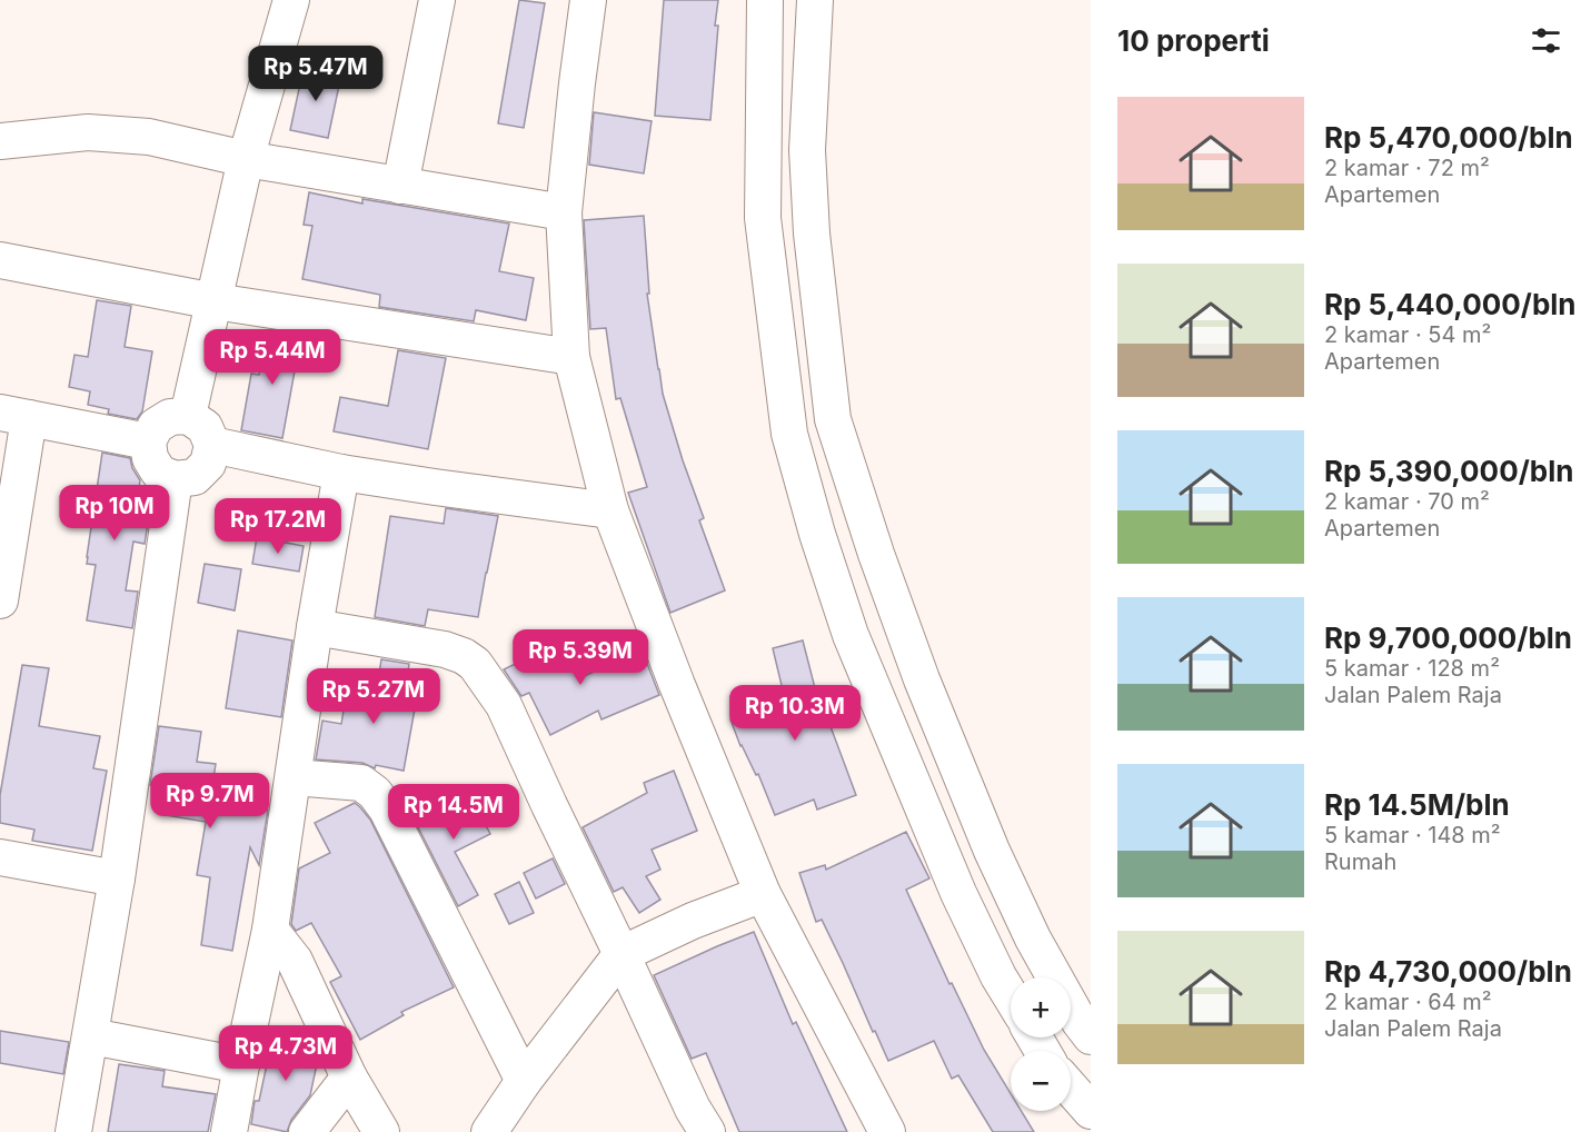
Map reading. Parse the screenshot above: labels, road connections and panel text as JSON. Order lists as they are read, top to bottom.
{
  "page": {
    "heading": "10 properti",
    "price": [
      "Rp 5.47M",
      "Rp 5.44M",
      "Rp 10M",
      "Rp 17.2M",
      "Rp 5.39M",
      "Rp 5.27M",
      "Rp 10.3M",
      "Rp 9.7M",
      "Rp 14.5M",
      "Rp 4.73M"
    ],
    "list": [
      {
        "name": "Rp 5,470,000/bln",
        "note": "2 kamar · 72 m² · Apartemen"
      },
      {
        "name": "Rp 5,440,000/bln",
        "note": "2 kamar · 54 m² · Apartemen"
      },
      {
        "name": "Rp 5,390,000/bln",
        "note": "2 kamar · 70 m² · Apartemen"
      },
      {
        "name": "Rp 9,700,000/bln",
        "note": "5 kamar · 128 m² · Jalan Palem Raja"
      },
      {
        "name": "Rp 14.5M/bln",
        "note": "5 kamar · 148 m² · Rumah"
      },
      {
        "name": "Rp 4,730,000/bln",
        "note": "2 kamar · 64 m² · Jalan Palem Raja"
      }
    ],
    "map_buttons": ["+", "−"]
  }
}
